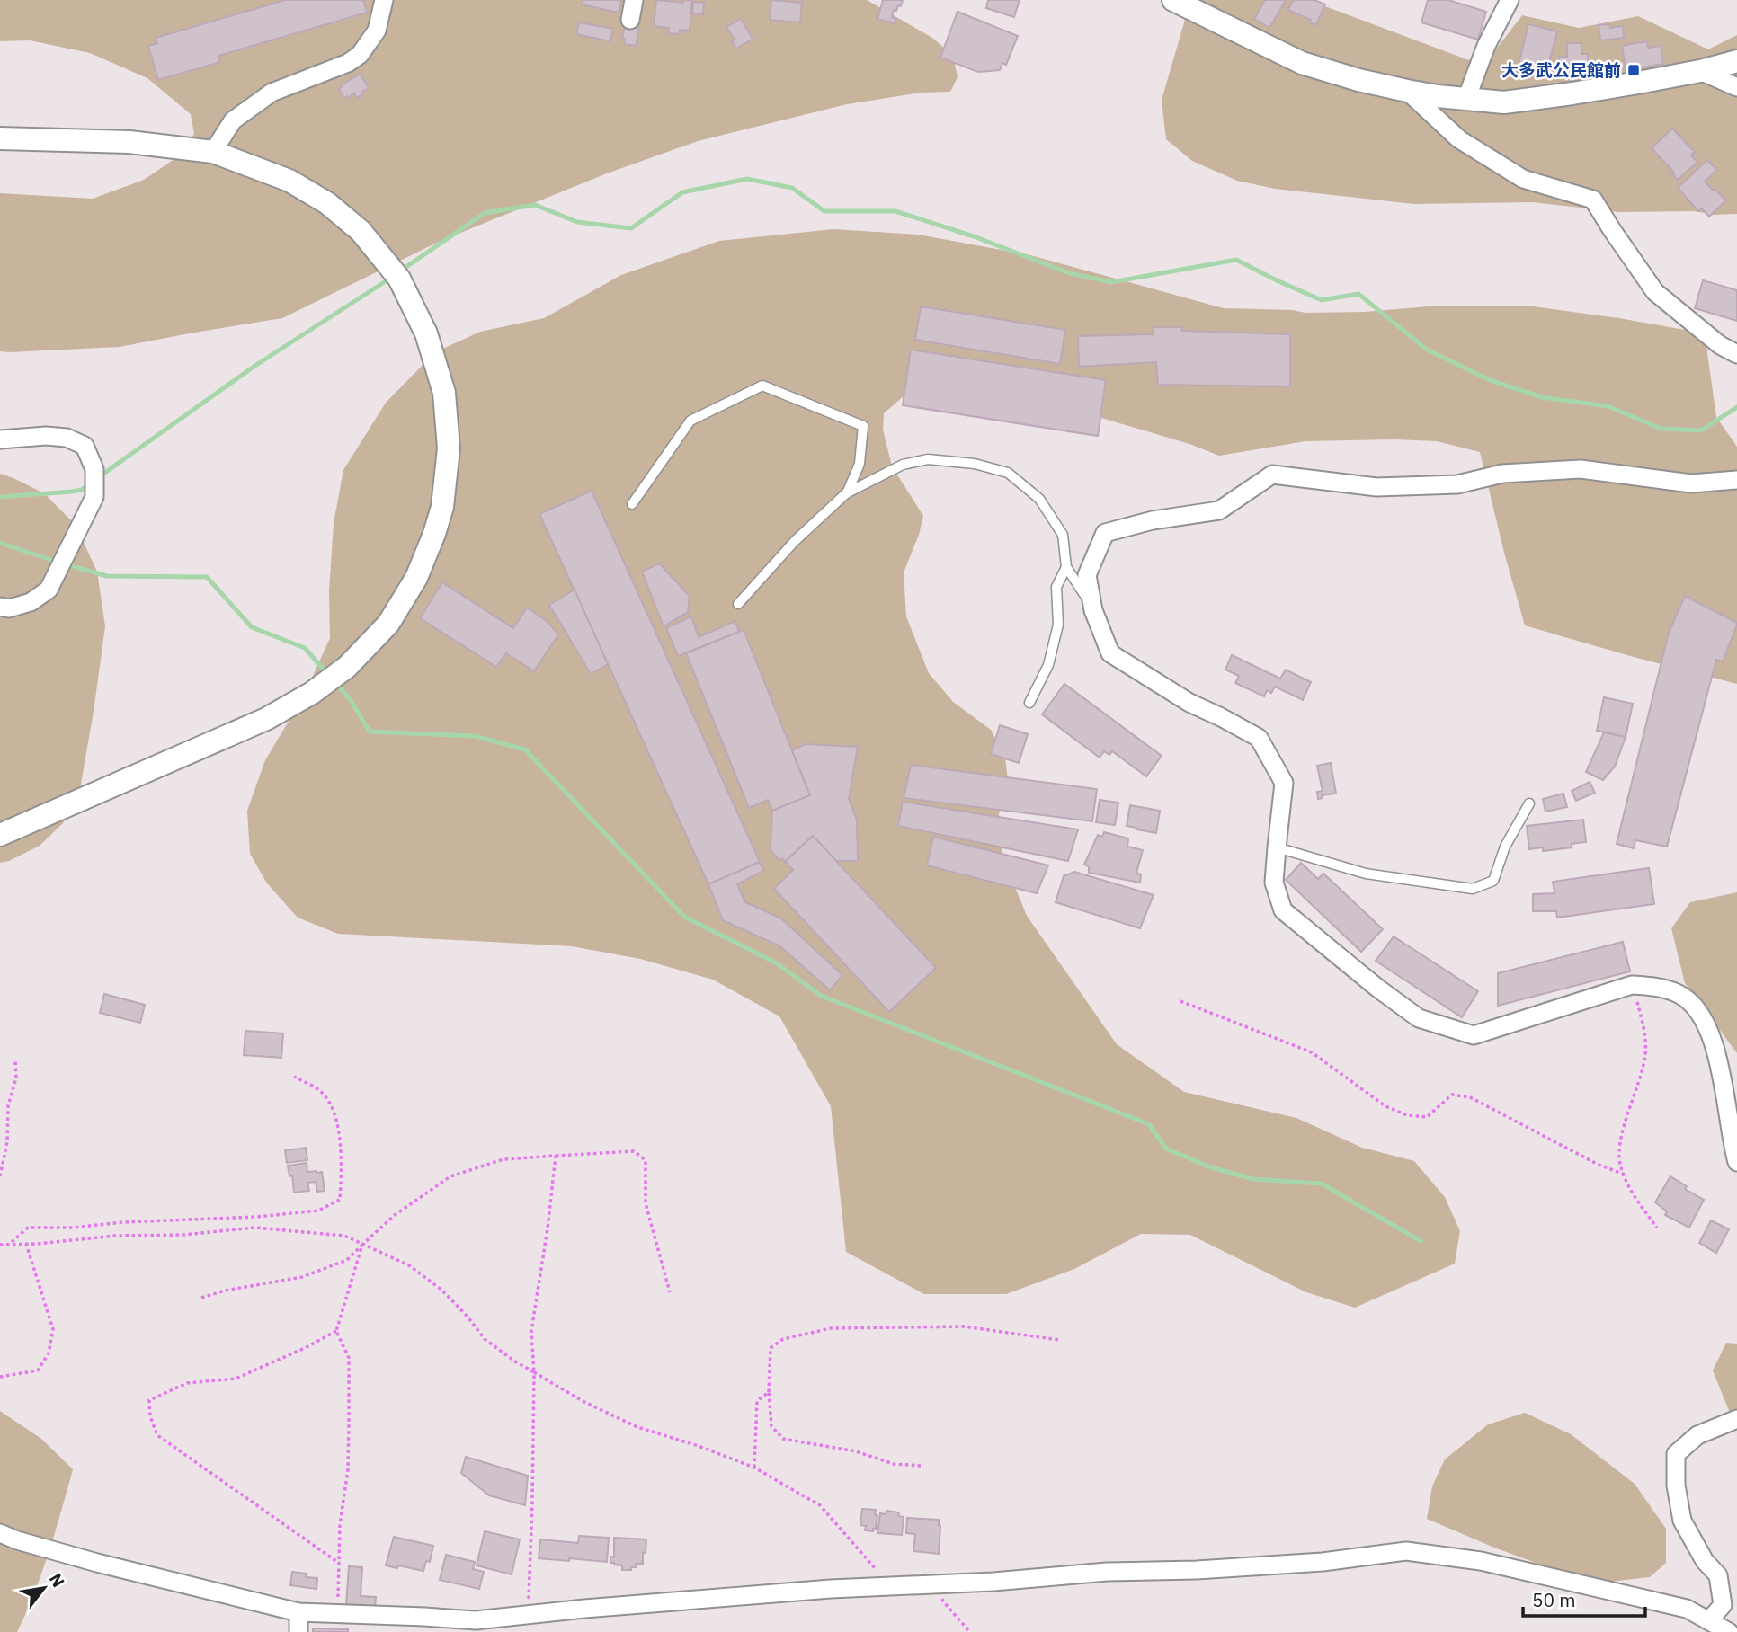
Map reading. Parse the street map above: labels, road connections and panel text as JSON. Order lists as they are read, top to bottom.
{
  "places": {
    "transit": ["大多武公民館前"]
  },
  "scale_bar": "50 m",
  "north": "top right"
}
